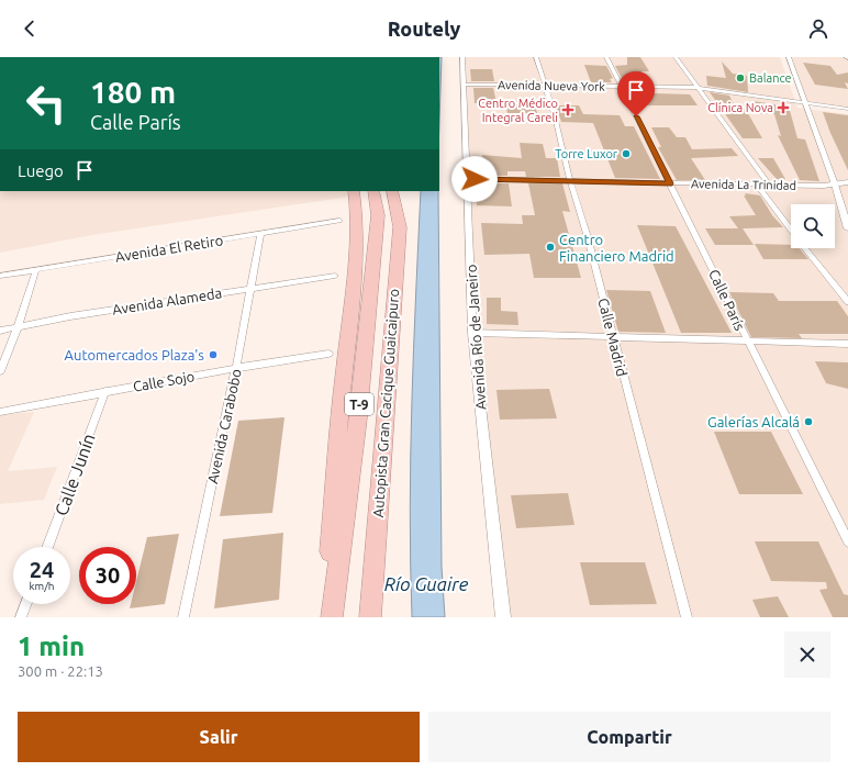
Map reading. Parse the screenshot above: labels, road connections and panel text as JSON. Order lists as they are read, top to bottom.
{
  "streets": {
    "highway": ["Autopista Gran Cacique Guaicaipuro", "T-9"],
    "street": [
      "Avenida Nueva York",
      "Avenida La Trinidad",
      "Avenida El Retiro",
      "Calle París",
      "Avenida Alameda",
      "Avenida Río de Janeiro",
      "Calle Madrid",
      "Calle Sojo",
      "Avenida Carabobo",
      "Calle Junín"
    ]
  },
  "crossings": [
    ["Avenida Nueva York", "Calle París"],
    ["Avenida Nueva York", "Avenida Río de Janeiro"],
    ["Avenida Nueva York", "Calle Madrid"],
    ["Avenida La Trinidad", "Calle París"],
    ["Avenida La Trinidad", "Avenida Río de Janeiro"],
    ["Avenida La Trinidad", "Calle Madrid"],
    ["Avenida El Retiro", "Avenida Carabobo"],
    ["Avenida Alameda", "Avenida Carabobo"],
    ["Calle Sojo", "Avenida Carabobo"],
    ["Calle Sojo", "Calle Junín"]
  ],
  "water": ["Río Guaire"],
  "places": {
    "other": [
      "Balance",
      "Torre Luxor",
      "Centro Financiero Madrid",
      "Automercados Plaza's",
      "Galerías Alcalá"
    ],
    "health": ["Clínica Nova", "Centro Médico Integral Careli"]
  },
  "page": {
    "header": "Routely",
    "turn": ["180 m", "Calle París"],
    "then": "Luego",
    "speed": "24 km/h",
    "limit": "30",
    "heading": ["1 min", "300 m · 22:13"],
    "buttons": ["Salir", "Compartir"]
  }
}
